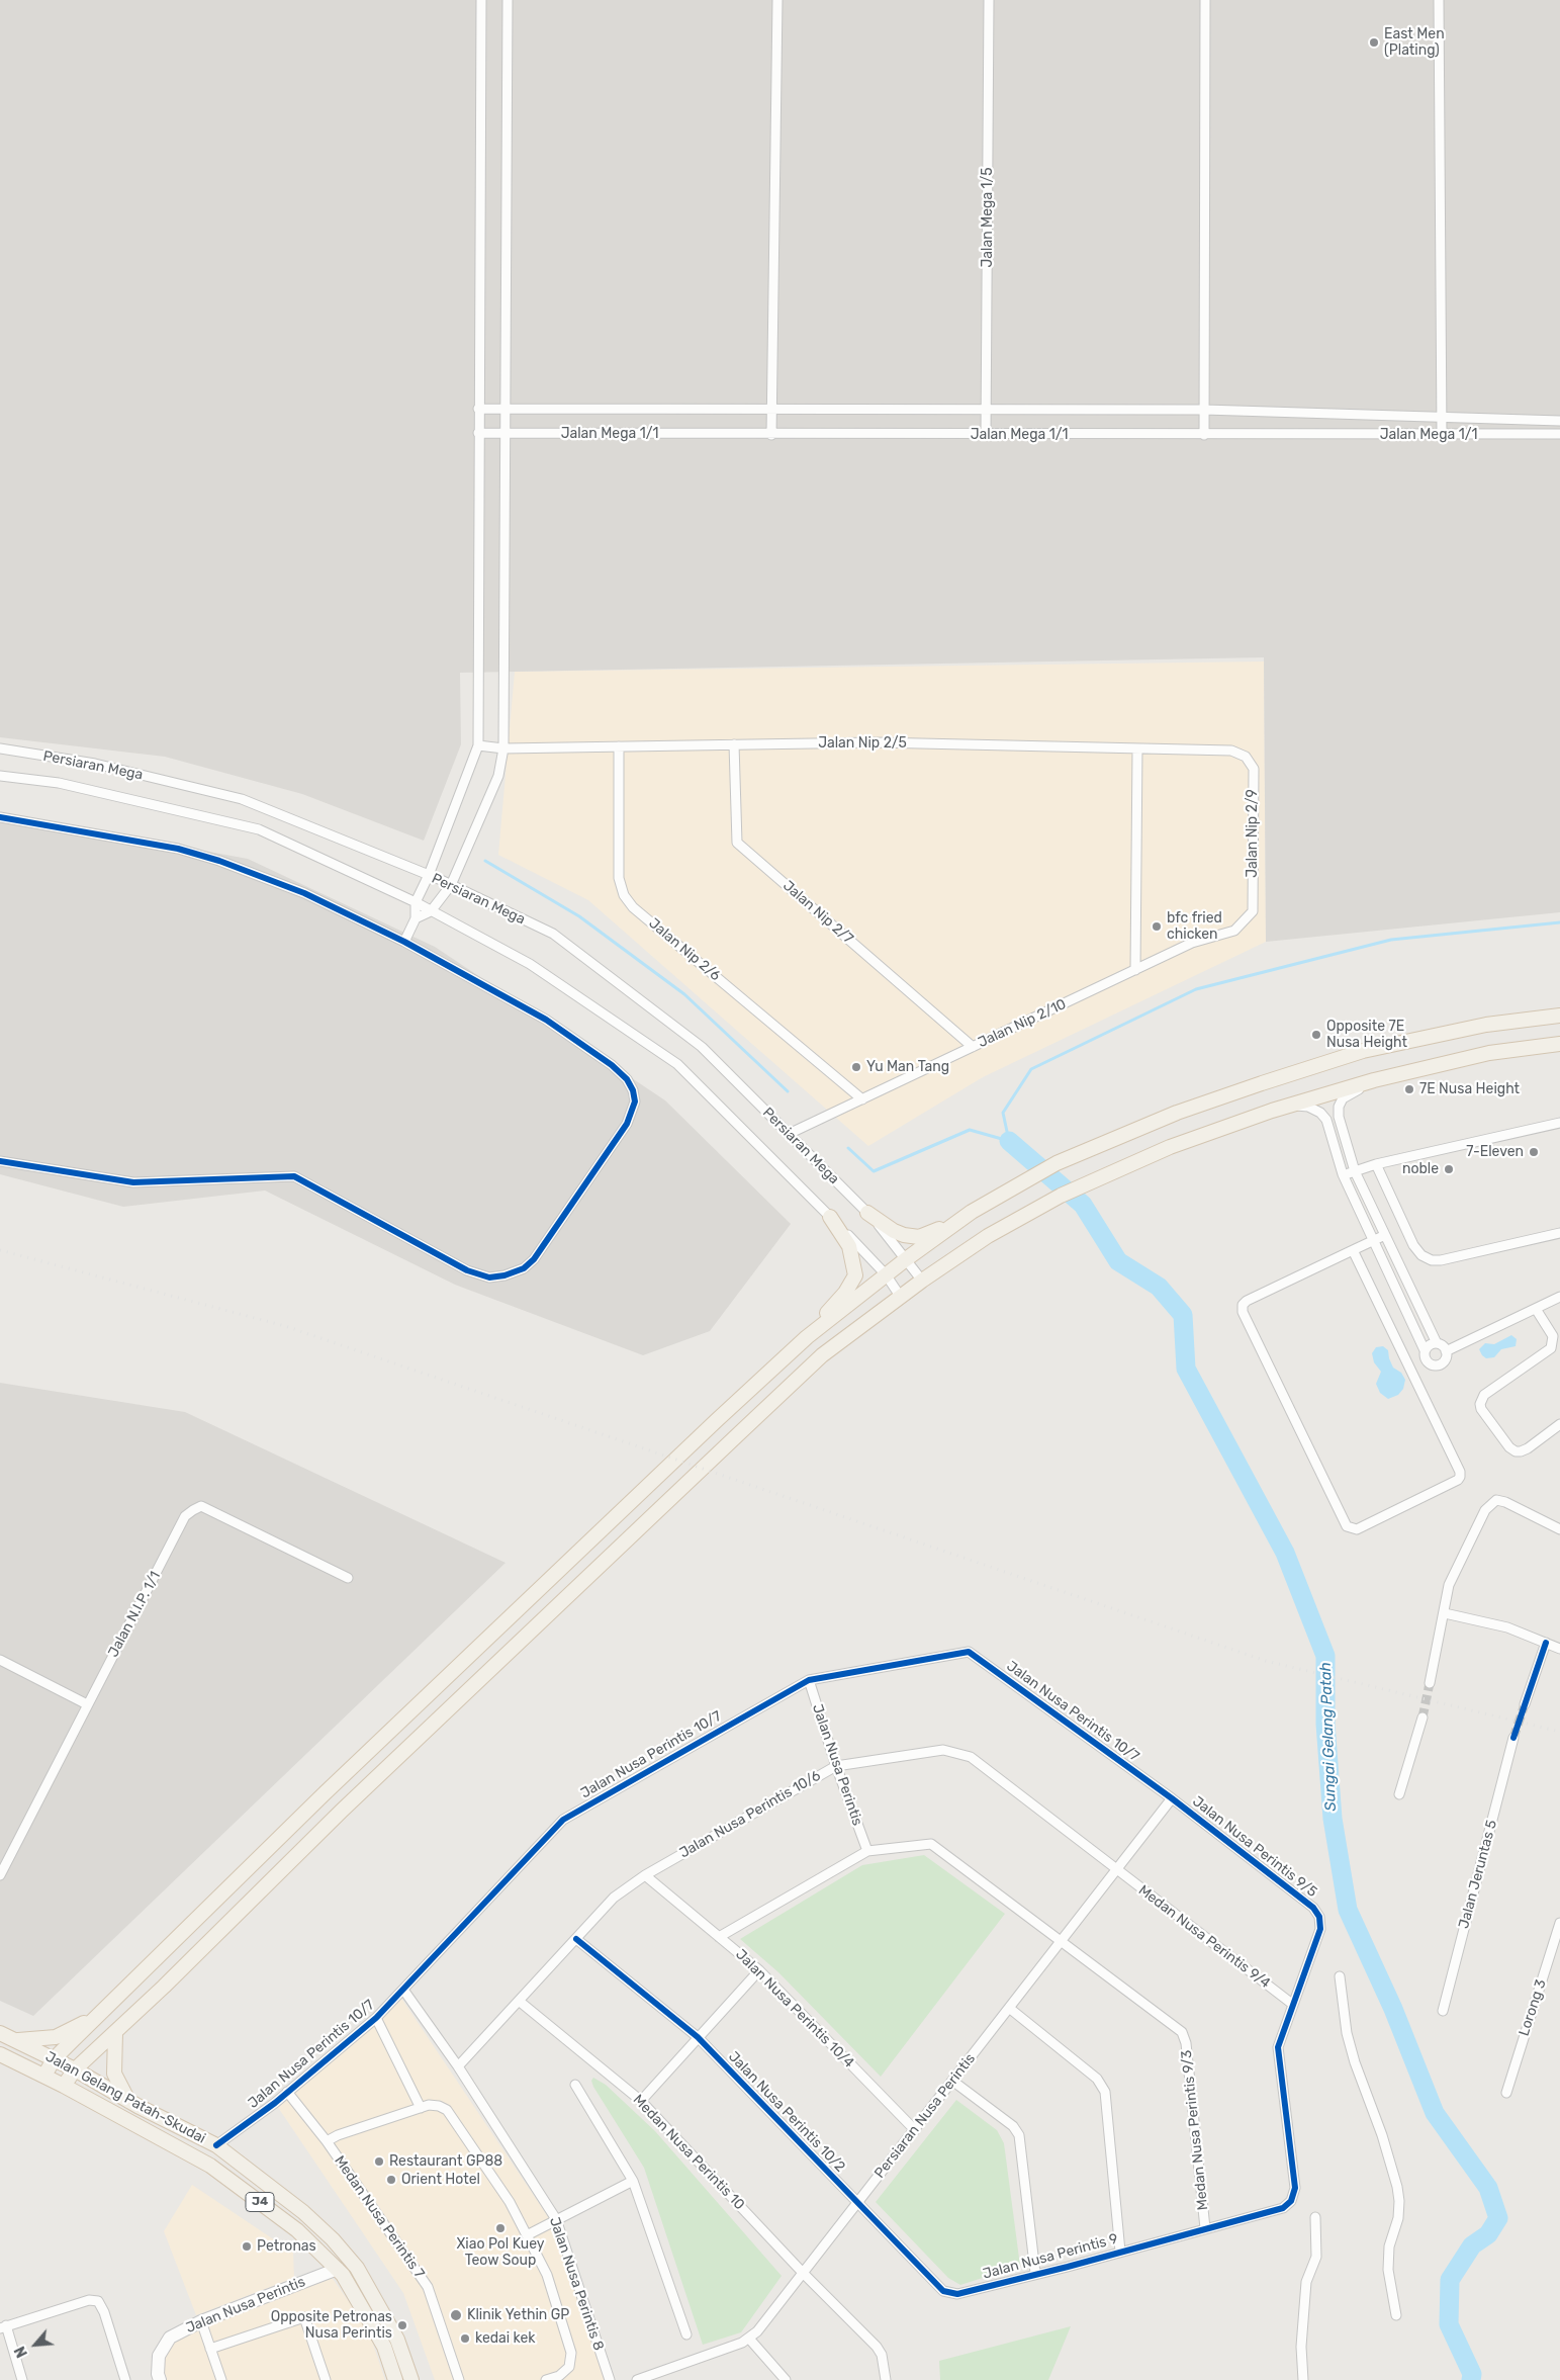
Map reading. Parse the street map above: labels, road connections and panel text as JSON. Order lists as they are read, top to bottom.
{
  "streets": {
    "main road": ["Jalan Gelang Patah-Skudai", "J4"],
    "street": [
      "Jalan Mega 1/5",
      "Jalan Mega 1/1",
      "Jalan Nip 2/5",
      "Persiaran Mega",
      "Jalan Nip 2/9",
      "Jalan Nip 2/7",
      "Jalan Nip 2/6",
      "Jalan Nip 2/10",
      "Jalan N.I.P. 1/1",
      "Jalan Nusa Perintis 10/7",
      "Jalan Nusa Perintis",
      "Jalan Nusa Perintis 10/6",
      "Jalan Nusa Perintis 9/5",
      "Jalan Jeruntas 5",
      "Medan Nusa Perintis 9/4",
      "Lorong 3",
      "Jalan Nusa Perintis 10/4",
      "Jalan Nusa Perintis 10/2",
      "Persiaran Nusa Perintis",
      "Medan Nusa Perintis 9/3",
      "Medan Nusa Perintis 10",
      "Medan Nusa Perintis 7",
      "Jalan Nusa Perintis 9",
      "Jalan Nusa Perintis 8"
    ]
  },
  "crossings": [
    ["Jalan Mega 1/5", "Jalan Mega 1/1"],
    ["Jalan Nip 2/5", "Jalan Nip 2/9"],
    ["Jalan Nip 2/5", "Jalan Nip 2/7"],
    ["Jalan Nip 2/5", "Jalan Nip 2/6"],
    ["Persiaran Mega", "Jalan Nip 2/10"],
    ["Jalan Nip 2/9", "Jalan Nip 2/10"],
    ["Jalan Nip 2/7", "Jalan Nip 2/10"],
    ["Jalan Nip 2/6", "Jalan Nip 2/10"],
    ["Jalan Nusa Perintis 10/7", "Jalan Nusa Perintis"],
    ["Jalan Nusa Perintis 10/7", "Jalan Nusa Perintis 9/5"],
    ["Jalan Nusa Perintis 10/7", "Jalan Gelang Patah-Skudai"],
    ["Jalan Nusa Perintis 10/7", "Persiaran Nusa Perintis"],
    ["Jalan Nusa Perintis 10/7", "Jalan Nusa Perintis 8"],
    ["Jalan Nusa Perintis", "Jalan Nusa Perintis 10/6"],
    ["Jalan Nusa Perintis", "Jalan Gelang Patah-Skudai"],
    ["Jalan Nusa Perintis", "Medan Nusa Perintis 9/3"],
    ["Jalan Nusa Perintis 10/6", "Medan Nusa Perintis 9/4"],
    ["Jalan Nusa Perintis 10/6", "Jalan Nusa Perintis 10/4"],
    ["Jalan Nusa Perintis 10/6", "Jalan Nusa Perintis 10/2"],
    ["Jalan Nusa Perintis 10/6", "Persiaran Nusa Perintis"],
    ["Jalan Nusa Perintis 10/6", "Medan Nusa Perintis 10"],
    ["Jalan Nusa Perintis 10/6", "Jalan Nusa Perintis 8"],
    ["Jalan Nusa Perintis 9/5", "Medan Nusa Perintis 9/4"],
    ["Jalan Nusa Perintis 9/5", "Persiaran Nusa Perintis"],
    ["Jalan Nusa Perintis 9/5", "Jalan Nusa Perintis 9"],
    ["Medan Nusa Perintis 9/4", "Persiaran Nusa Perintis"],
    ["Jalan Nusa Perintis 10/4", "Persiaran Nusa Perintis"],
    ["Jalan Nusa Perintis 10/2", "Persiaran Nusa Perintis"],
    ["Jalan Nusa Perintis 10/2", "Jalan Nusa Perintis 9"],
    ["Persiaran Nusa Perintis", "Medan Nusa Perintis 9/3"],
    ["Persiaran Nusa Perintis", "Medan Nusa Perintis 10"],
    ["Persiaran Nusa Perintis", "Jalan Nusa Perintis 9"],
    ["Medan Nusa Perintis 9/3", "Jalan Nusa Perintis 9"]
  ],
  "water": ["Sungai Gelang Patah"],
  "places": [
    "East Men (Plating)",
    "bfc fried chicken",
    "Opposite 7E Nusa Height",
    "Yu Man Tang",
    "7E Nusa Height",
    "7-Eleven",
    "noble",
    "Restaurant GP88",
    "Orient Hotel",
    "Xiao Pol Kuey Teow Soup",
    "Petronas",
    "Klinik Yethin GP",
    "Opposite Petronas Nusa Perintis",
    "kedai kek"
  ],
  "north": "bottom left"
}
